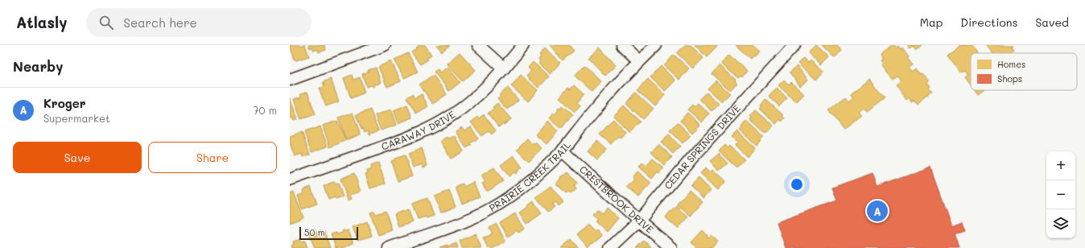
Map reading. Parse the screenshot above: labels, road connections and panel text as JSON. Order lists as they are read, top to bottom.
{
  "streets": {
    "street": [
      "CARAWAY DRIVE",
      "CEDAR SPRINGS DRIVE",
      "PRAIRIE CREEK TRAIL",
      "CRESTBROOK DRIVE"
    ]
  },
  "crossings": [
    ["CEDAR SPRINGS DRIVE", "CRESTBROOK DRIVE"],
    ["PRAIRIE CREEK TRAIL", "CRESTBROOK DRIVE"]
  ],
  "legend": ["Homes", "Shops"],
  "scale_bar": "50 m",
  "page": {
    "header": "Atlasly",
    "search": "Search here",
    "nav": ["Map", "Directions", "Saved"],
    "heading": "Nearby",
    "list": [
      {
        "mark": "A",
        "name": "Kroger",
        "note": "Supermarket",
        "value": "70 m"
      }
    ],
    "buttons": ["Save", "Share"],
    "map_buttons": ["+", "−"],
    "pins": "A",
    "scale": "50 m"
  }
}
